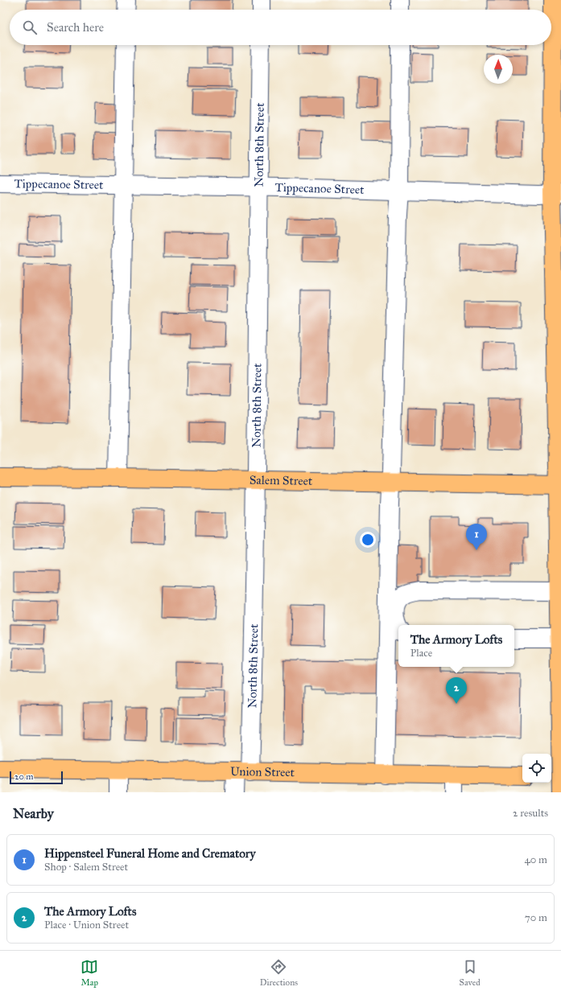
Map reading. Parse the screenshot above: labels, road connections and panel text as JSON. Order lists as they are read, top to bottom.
{
  "streets": {
    "main road": ["Salem Street", "Union Street"],
    "street": ["North 8th Street", "Tippecanoe Street"]
  },
  "crossings": [
    ["North 8th Street", "Tippecanoe Street"],
    ["North 8th Street", "Salem Street"],
    ["North 8th Street", "Union Street"]
  ],
  "scale_bar": "20 m",
  "north": "top",
  "page": {
    "search": "Search here",
    "pins": ["1", "2"],
    "popup": ["The Armory Lofts", "Place"],
    "scale": "20 m",
    "heading": ["Nearby", "2 results"],
    "list": [
      {
        "mark": "1",
        "name": "Hippensteel Funeral Home and Crematory",
        "note": "Shop · Salem Street",
        "value": "40 m"
      },
      {
        "mark": "2",
        "name": "The Armory Lofts",
        "note": "Place · Union Street",
        "value": "70 m"
      }
    ],
    "nav": ["Map", "Directions", "Saved"]
  }
}
